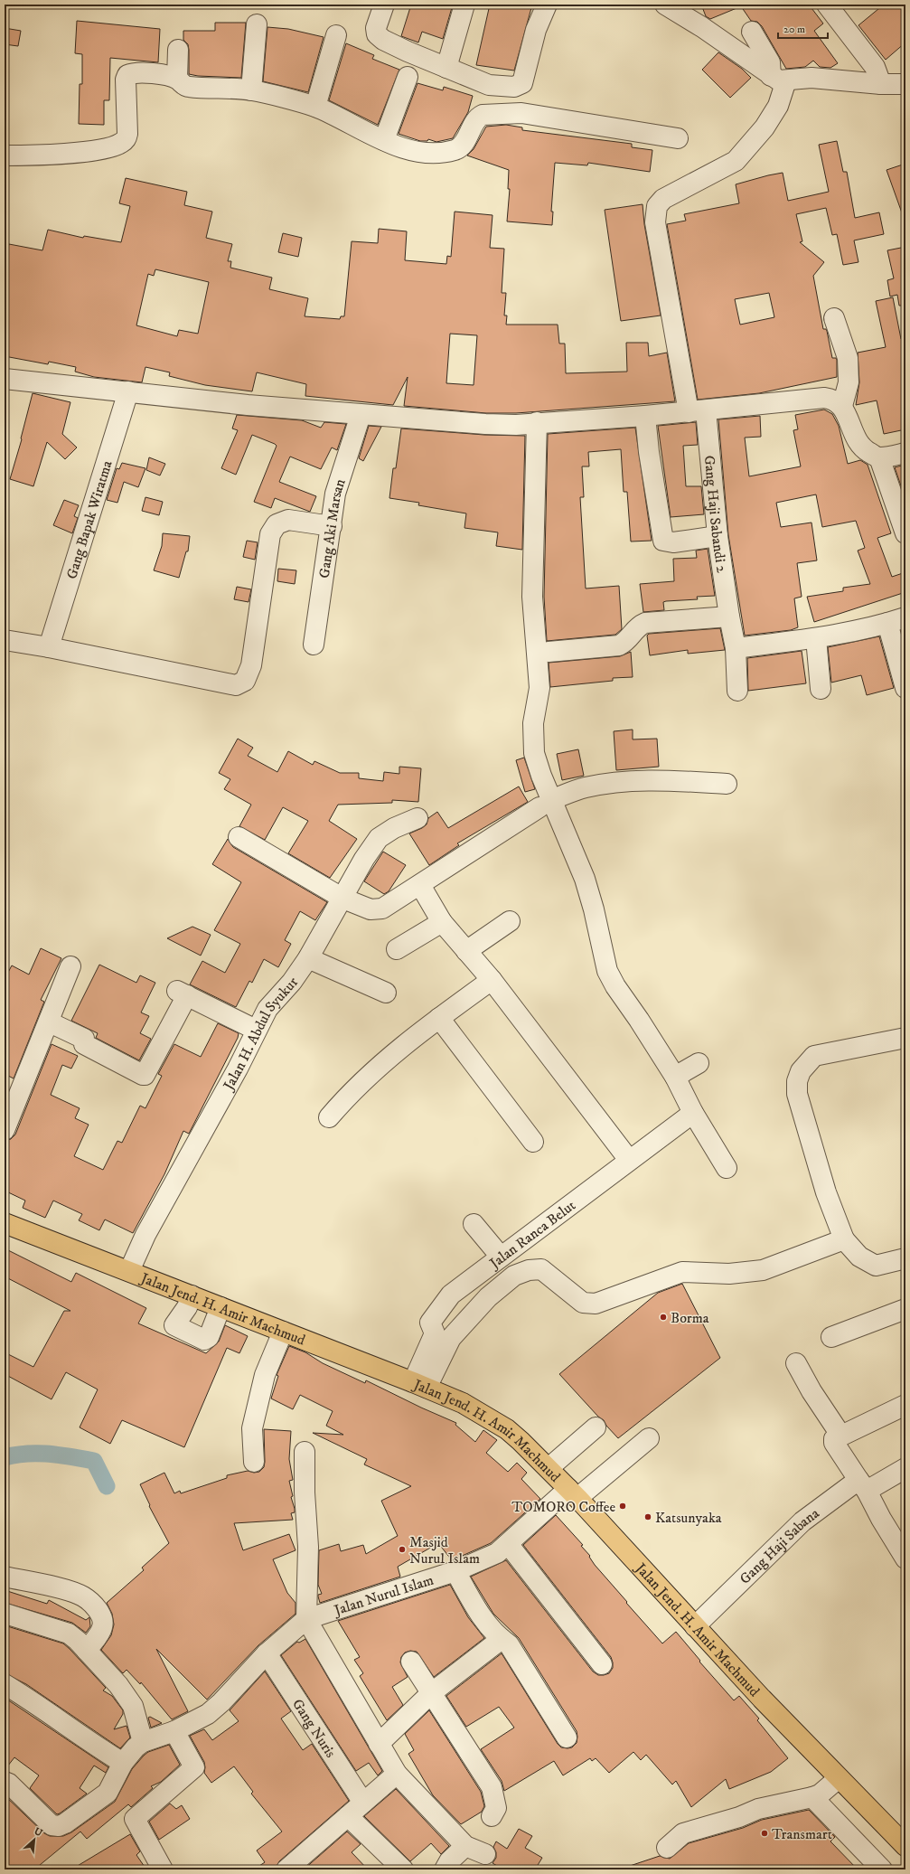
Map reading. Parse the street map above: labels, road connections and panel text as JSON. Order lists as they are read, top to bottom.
{
  "streets": {
    "highway": ["Jalan Jend. H. Amir Machmud"],
    "street": [
      "Gang Haji Sabandi 2",
      "Gang Bapak Wiratma",
      "Gang Aki Marsan",
      "Jalan H. Abdul Syukur",
      "Jalan Ranca Belut",
      "Gang Haji Sabana",
      "Jalan Nurul Islam",
      "Gang Nuris"
    ]
  },
  "crossings": [
    ["Jalan H. Abdul Syukur", "Jalan Jend. H. Amir Machmud"],
    ["Jalan Ranca Belut", "Jalan Jend. H. Amir Machmud"],
    ["Jalan Jend. H. Amir Machmud", "Gang Haji Sabana"],
    ["Jalan Jend. H. Amir Machmud", "Jalan Nurul Islam"]
  ],
  "places": [
    "Borma",
    "TOMORO Coffee",
    "Katsunyaka",
    "Masjid Nurul Islam",
    "Transmart"
  ],
  "scale_bar": "20 m",
  "north": "top right"
}
